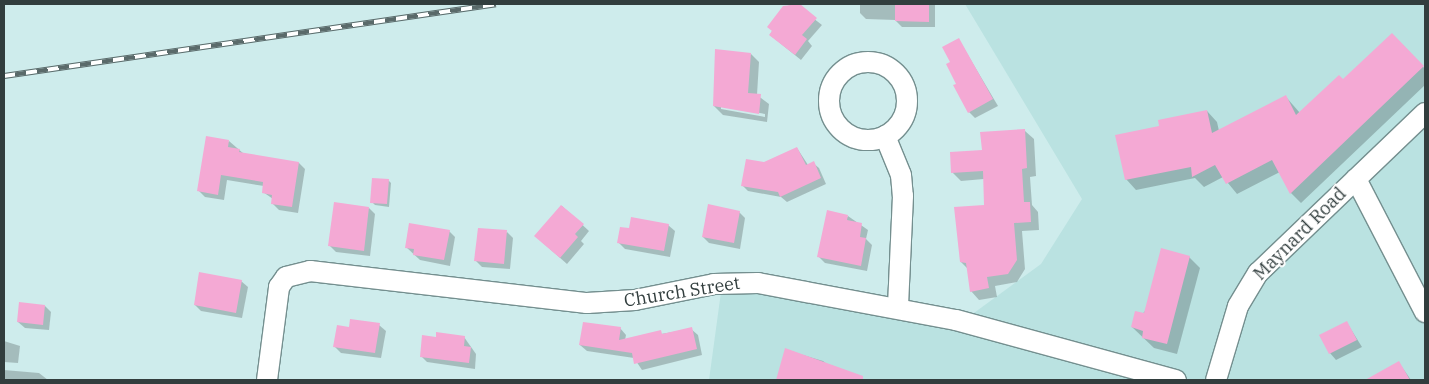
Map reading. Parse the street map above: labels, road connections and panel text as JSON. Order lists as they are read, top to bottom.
{
  "streets": {
    "street": ["Maynard Road", "Church Street"]
  }
}
